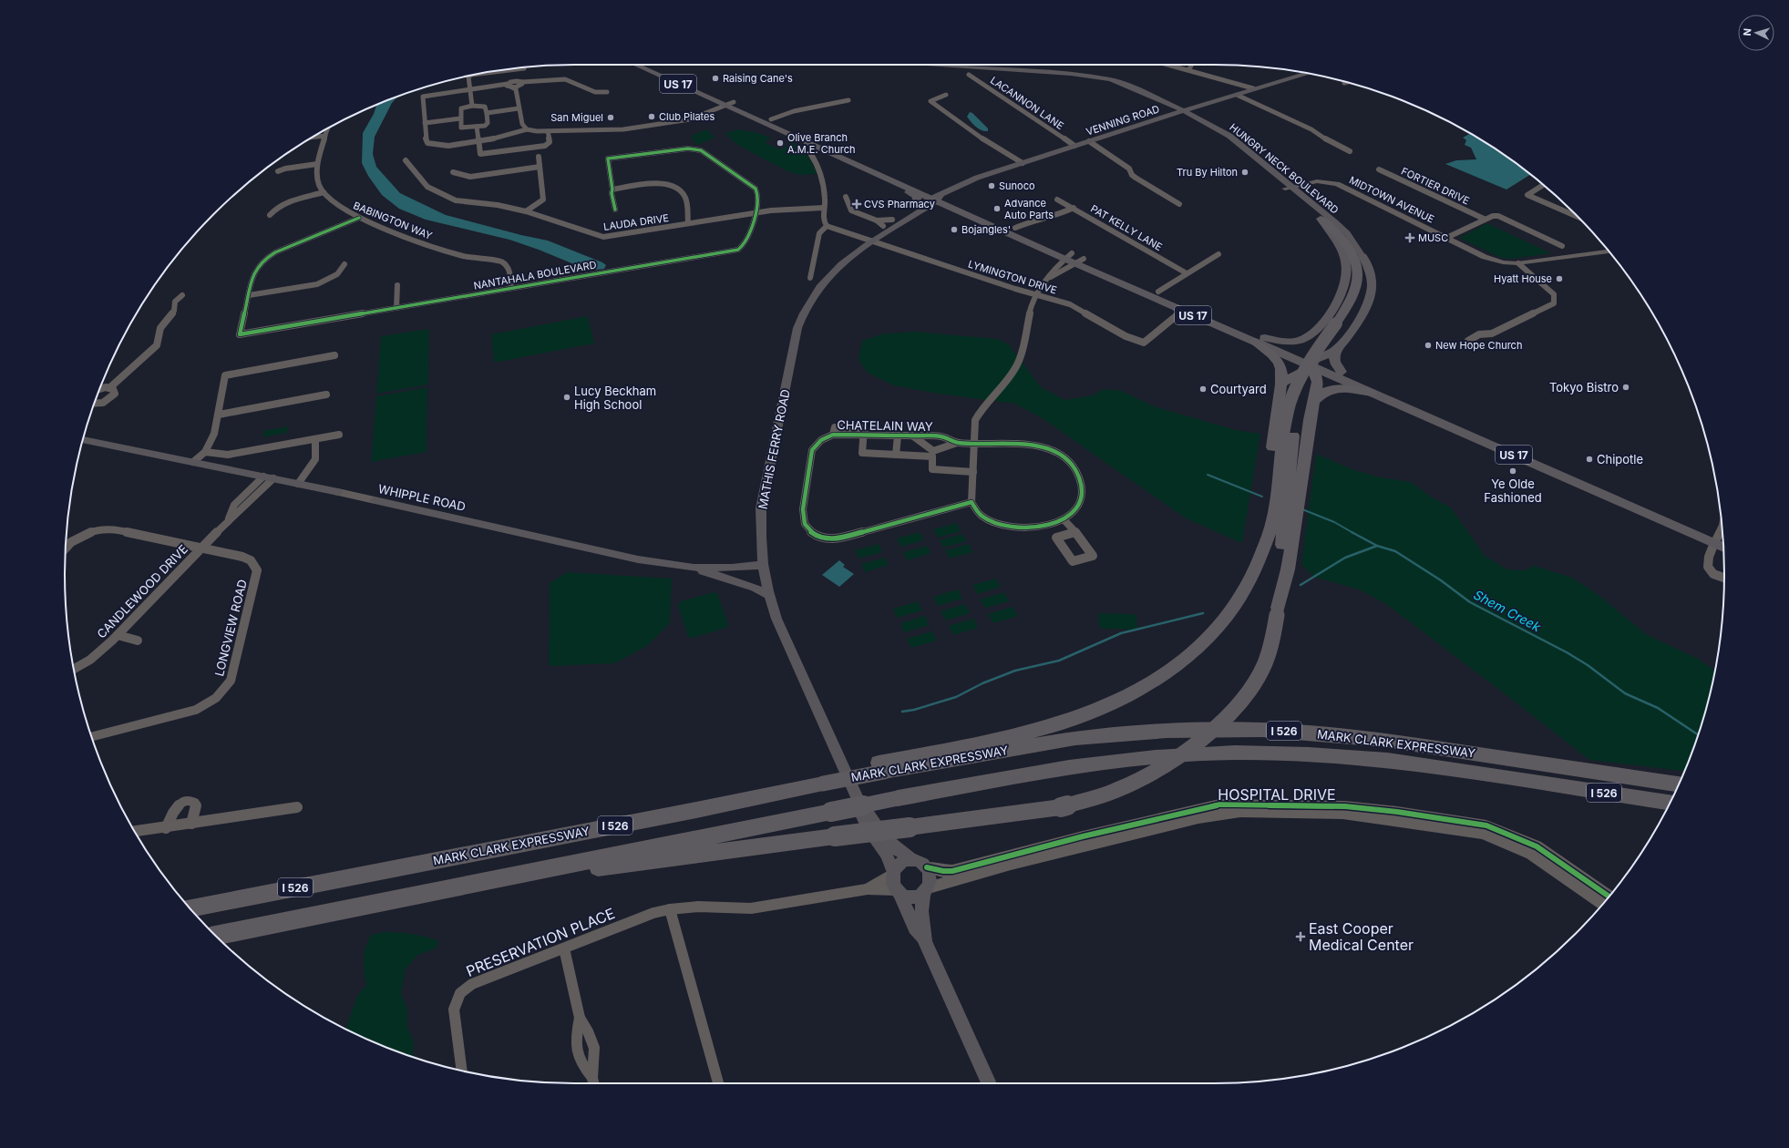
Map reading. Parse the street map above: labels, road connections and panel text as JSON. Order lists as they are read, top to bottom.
{
  "streets": {
    "highway": ["US 17", "I 526", "MARK CLARK EXPRESSWAY"],
    "main road": [
      "VENNING ROAD",
      "HUNGRY NECK BOULEVARD",
      "MATHIS FERRY ROAD",
      "WHIPPLE ROAD"
    ],
    "street": [
      "LACANNON LANE",
      "FORTIER DRIVE",
      "MIDTOWN AVENUE",
      "BABINGTON WAY",
      "LAUDA DRIVE",
      "PAT KELLY LANE",
      "NANTAHALA BOULEVARD",
      "LYMINGTON DRIVE",
      "CHATELAIN WAY",
      "CANDLEWOOD DRIVE",
      "LONGVIEW ROAD",
      "HOSPITAL DRIVE",
      "PRESERVATION PLACE"
    ]
  },
  "crossings": [
    ["US 17", "VENNING ROAD"],
    ["US 17", "LYMINGTON DRIVE"],
    ["US 17", "MATHIS FERRY ROAD"],
    ["LACANNON LANE", "VENNING ROAD"],
    ["VENNING ROAD", "HUNGRY NECK BOULEVARD"],
    ["VENNING ROAD", "MATHIS FERRY ROAD"],
    ["HUNGRY NECK BOULEVARD", "MIDTOWN AVENUE"],
    ["BABINGTON WAY", "NANTAHALA BOULEVARD"],
    ["LAUDA DRIVE", "NANTAHALA BOULEVARD"],
    ["LYMINGTON DRIVE", "MATHIS FERRY ROAD"],
    ["MATHIS FERRY ROAD", "WHIPPLE ROAD"],
    ["MATHIS FERRY ROAD", "HOSPITAL DRIVE"],
    ["MATHIS FERRY ROAD", "PRESERVATION PLACE"],
    ["WHIPPLE ROAD", "CANDLEWOOD DRIVE"],
    ["CANDLEWOOD DRIVE", "LONGVIEW ROAD"],
    ["HOSPITAL DRIVE", "PRESERVATION PLACE"]
  ],
  "water": ["Shem Creek"],
  "places": {
    "other": [
      "Raising Cane's",
      "Club Pilates",
      "San Miguel",
      "Olive Branch A.M.E. Church",
      "Tru By Hilton",
      "Sunoco",
      "Advance Auto Parts",
      "Bojangles'",
      "Hyatt House",
      "New Hope Church",
      "Tokyo Bistro",
      "Courtyard",
      "Lucy Beckham High School",
      "Chipotle",
      "Ye Olde Fashioned"
    ],
    "health": ["CVS Pharmacy", "MUSC", "East Cooper Medical Center"]
  },
  "north": "left"
}
